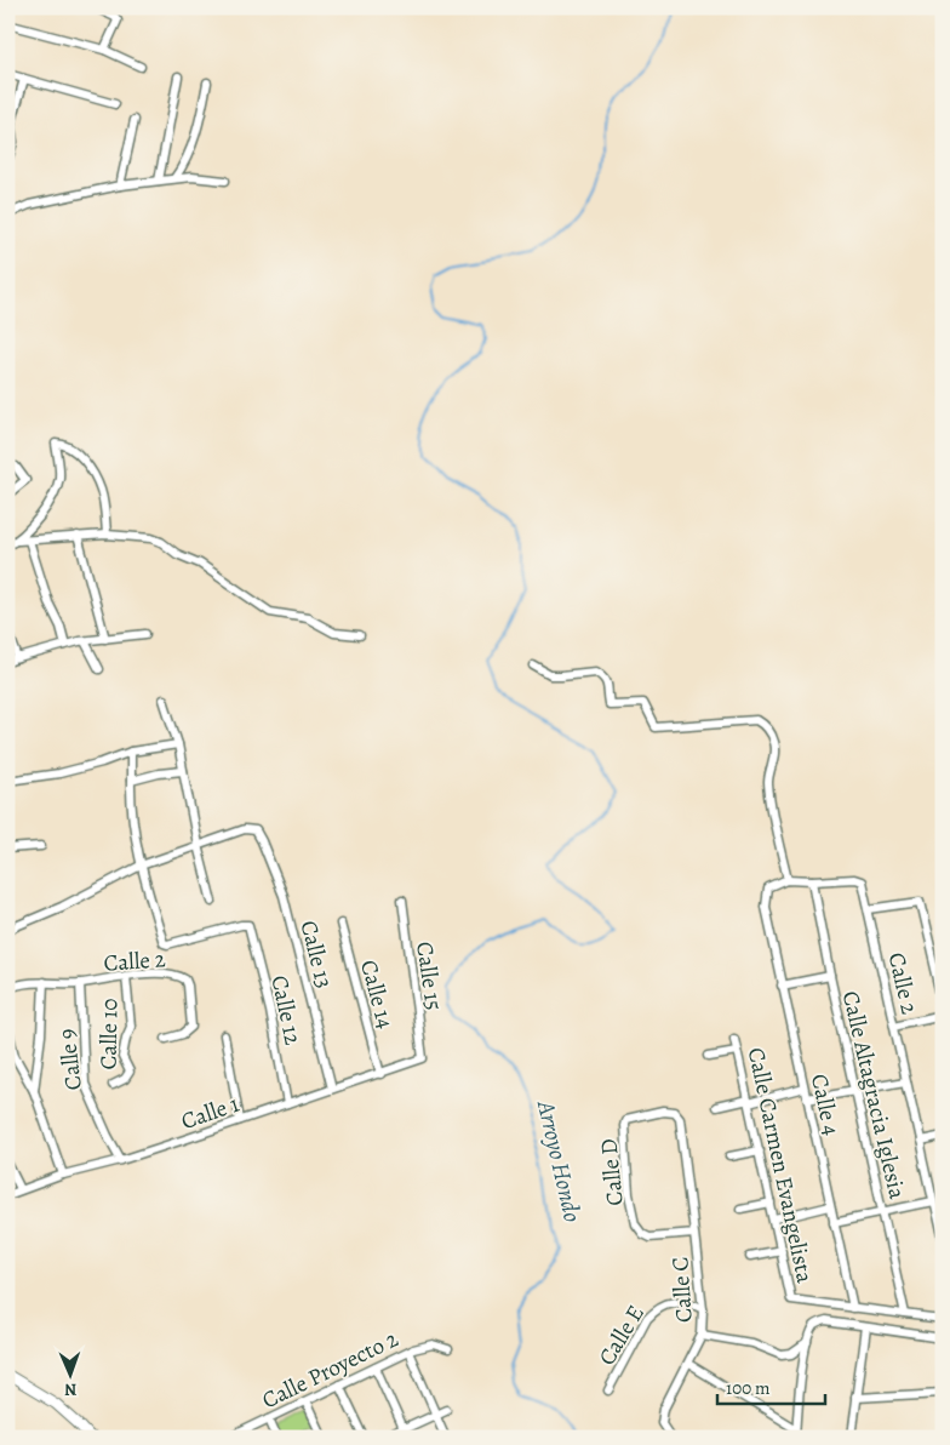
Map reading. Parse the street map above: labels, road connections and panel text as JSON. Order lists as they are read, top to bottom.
{
  "streets": {
    "street": [
      "Calle 13",
      "Calle 2",
      "Calle 15",
      "Calle 14",
      "Calle 12",
      "Calle 10",
      "Calle 9",
      "Calle Altagracia Iglesia",
      "Calle 4",
      "Calle 1",
      "Calle Carmen Evangelista",
      "Calle D",
      "Calle C",
      "Calle E",
      "Calle Proyecto 2"
    ]
  },
  "crossings": [
    ["Calle 13", "Calle 1"],
    ["Calle 2", "Calle 10"],
    ["Calle 2", "Calle 9"],
    ["Calle 2", "Calle Altagracia Iglesia"],
    ["Calle 15", "Calle 1"],
    ["Calle 14", "Calle 1"],
    ["Calle 12", "Calle 1"],
    ["Calle 9", "Calle 1"],
    ["Calle 4", "Calle Carmen Evangelista"],
    ["Calle D", "Calle C"],
    ["Calle C", "Calle E"]
  ],
  "water": ["Arroyo Hondo"],
  "scale_bar": "100 m",
  "north": "bottom"
}
